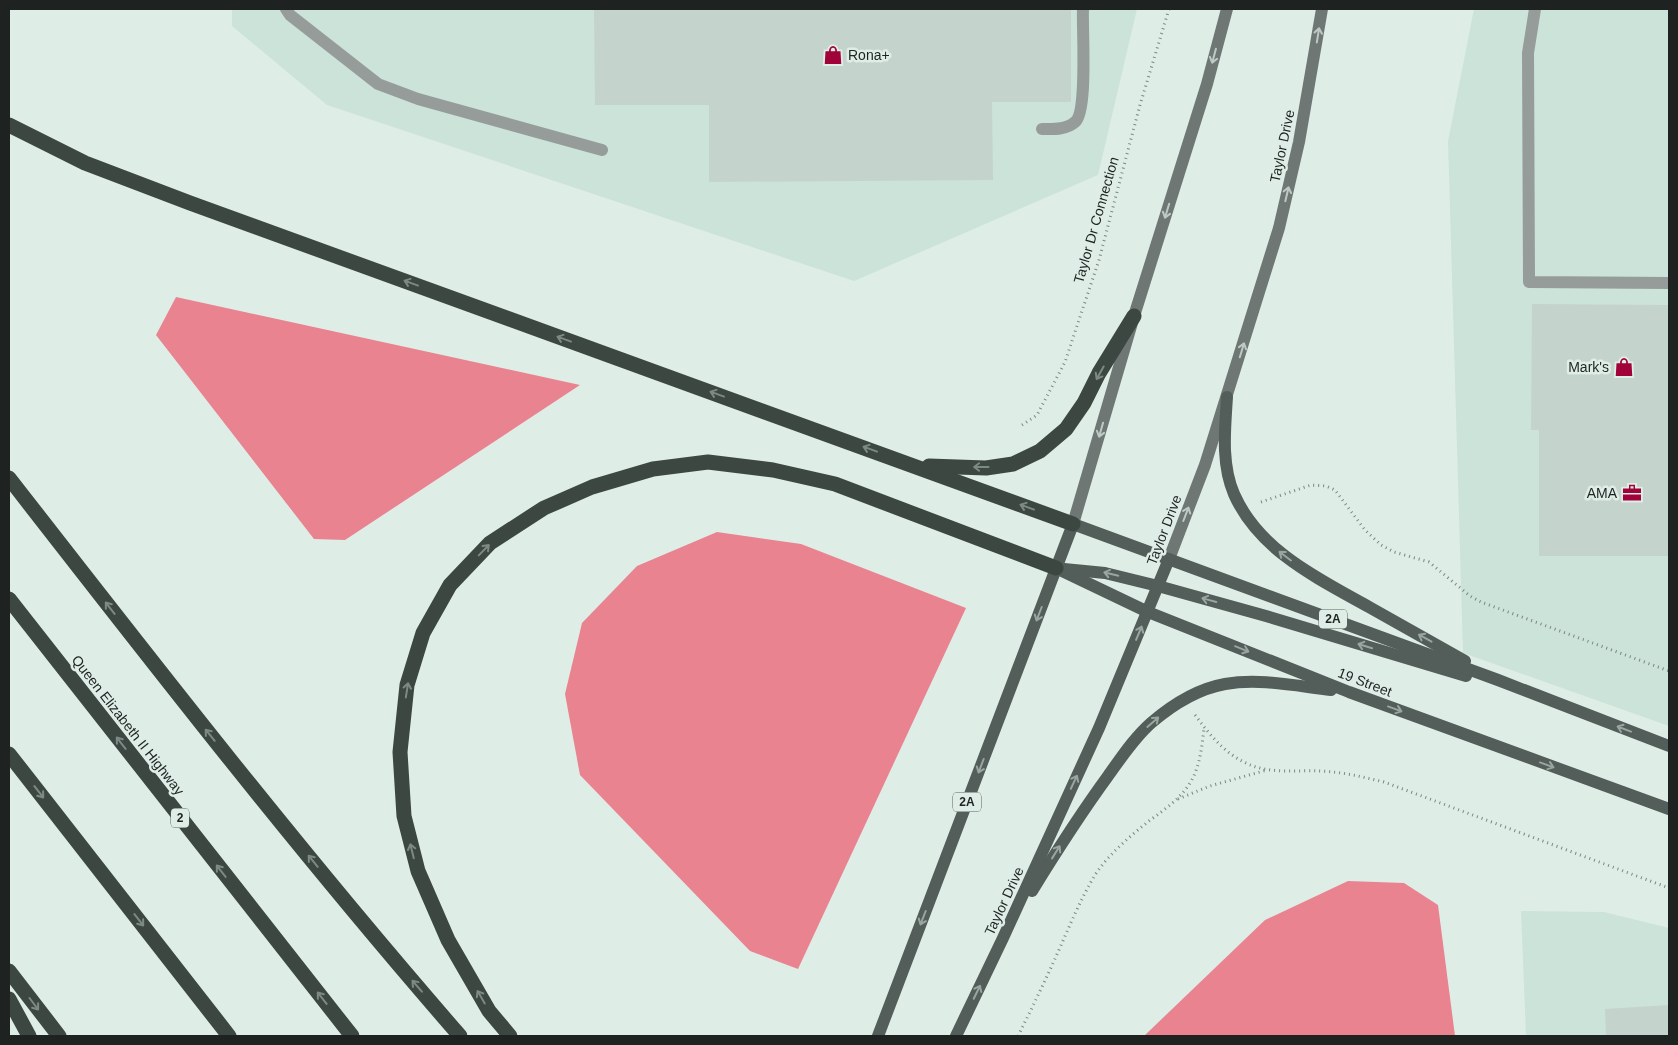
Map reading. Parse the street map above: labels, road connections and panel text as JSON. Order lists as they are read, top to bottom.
{
  "streets": {
    "highway": ["Queen Elizabeth II Highway", "2"],
    "main road": ["Taylor Drive", "2A", "19 Street"],
    "path": ["Taylor Dr Connection"]
  },
  "crossings": [
    ["Taylor Drive", "2A"],
    ["Taylor Drive", "19 Street"],
    ["2A", "19 Street"]
  ],
  "places": {
    "shop": ["Rona+", "Mark's"],
    "office": ["AMA"]
  }
}
